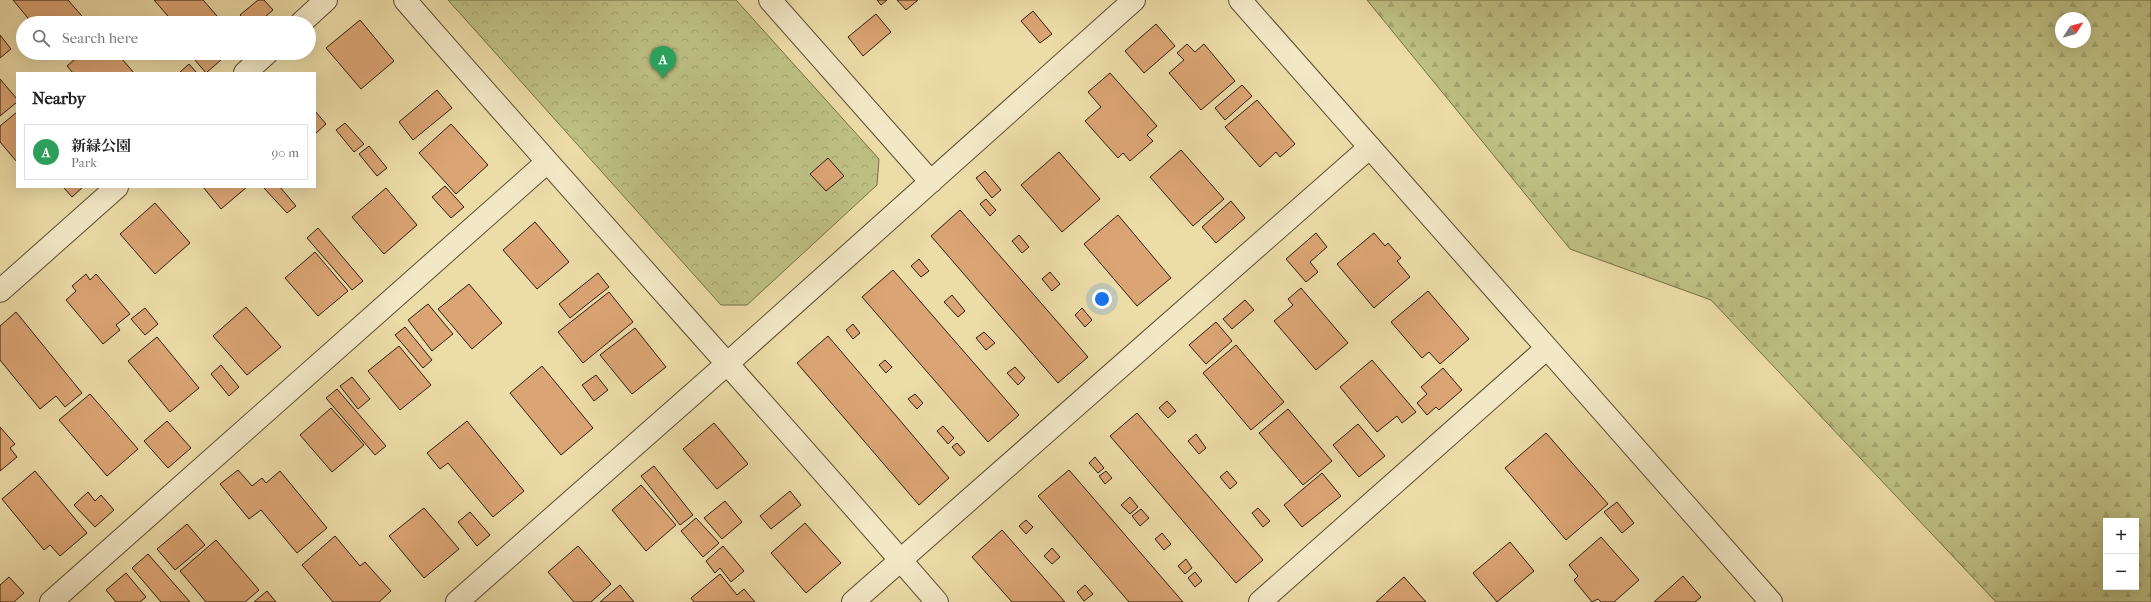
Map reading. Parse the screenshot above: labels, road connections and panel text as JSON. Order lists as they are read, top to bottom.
{
  "north": "top right",
  "page": {
    "search": "Search here",
    "pins": "A",
    "heading": "Nearby",
    "list": [
      {
        "mark": "A",
        "name": "新緑公園",
        "note": "Park",
        "value": "90 m"
      }
    ],
    "map_buttons": ["+", "−"]
  }
}
